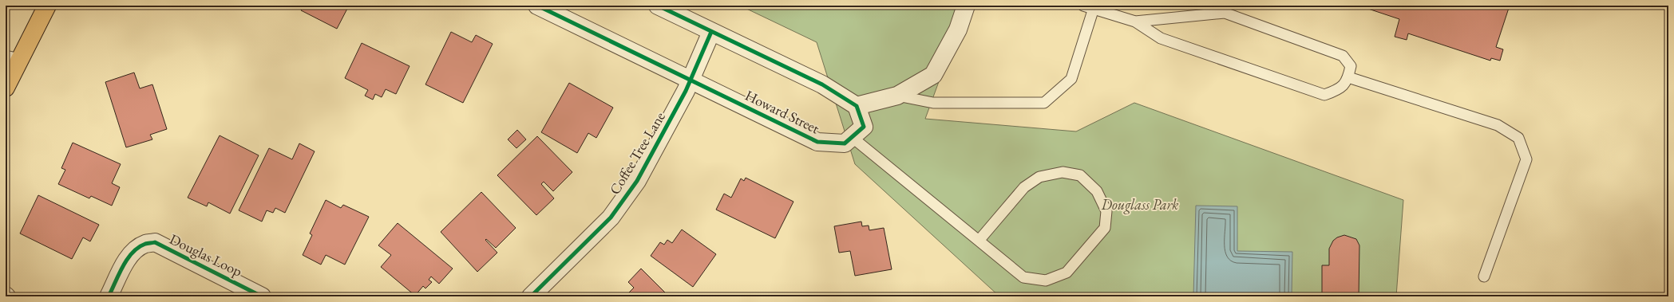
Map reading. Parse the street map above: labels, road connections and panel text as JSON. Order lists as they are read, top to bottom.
{
  "streets": {
    "street": ["Howard Street", "Coffee Tree Lane", "Douglas Loop"]
  },
  "crossings": [
    ["Howard Street", "Coffee Tree Lane"]
  ],
  "parks": ["Douglass Park"]
}
